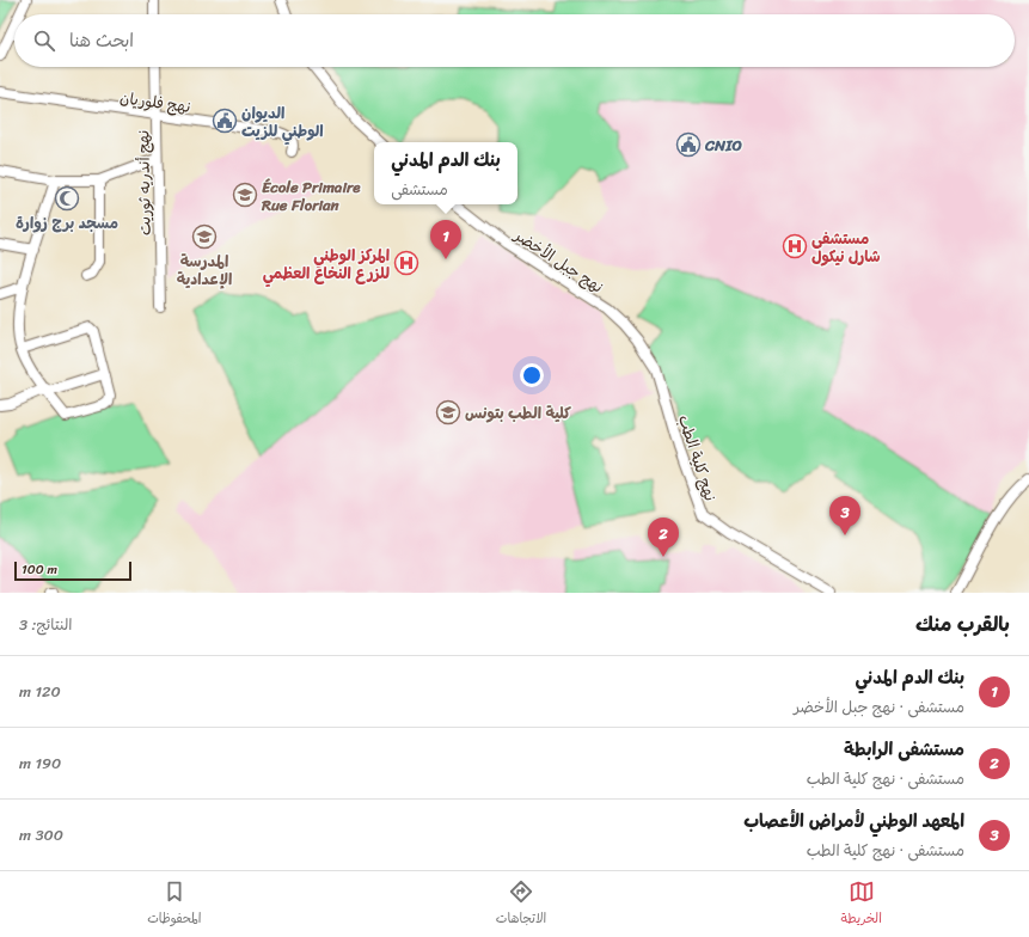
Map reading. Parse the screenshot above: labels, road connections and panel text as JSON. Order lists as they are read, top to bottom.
{
  "streets": {
    "street": [
      "نهج فلوريان",
      "نهج أندريه ثوريت",
      "نهج جبل الأخضر",
      "نهج كلية الطب"
    ]
  },
  "crossings": [
    ["نهج فلوريان", "نهج أندريه ثوريت"],
    ["نهج جبل الأخضر", "نهج كلية الطب"]
  ],
  "places": {
    "public building": ["الديوان الوطني للزيت", "CNIO"],
    "school or university": ["École Primaire Rue Florian", "المدرسة الإعدادية", "كلية الطب بتونس"],
    "mosque": ["مسجد برج زوارة"],
    "hospital": ["مستشفى شارل نيكول", "المركز الوطني للزرع النخاع العظمي"]
  },
  "scale_bar": "100 m",
  "page": {
    "search": "ابحث هنا",
    "popup": ["بنك الدم المدني", "مستشفى"],
    "pins": ["1", "3", "2"],
    "scale": "100 m",
    "heading": ["بالقرب منك", "النتائج: 3"],
    "list": [
      {
        "mark": "1",
        "name": "بنك الدم المدني",
        "note": "مستشفى · نهج جبل الأخضر",
        "value": "120 m"
      },
      {
        "mark": "2",
        "name": "مستشفى الرابطة",
        "note": "مستشفى · نهج كلية الطب",
        "value": "190 m"
      },
      {
        "mark": "3",
        "name": "المعهد الوطني لأمراض الأعصاب",
        "note": "مستشفى · نهج كلية الطب",
        "value": "300 m"
      }
    ],
    "nav": ["الخريطة", "الاتجاهات", "المحفوظات"]
  }
}
